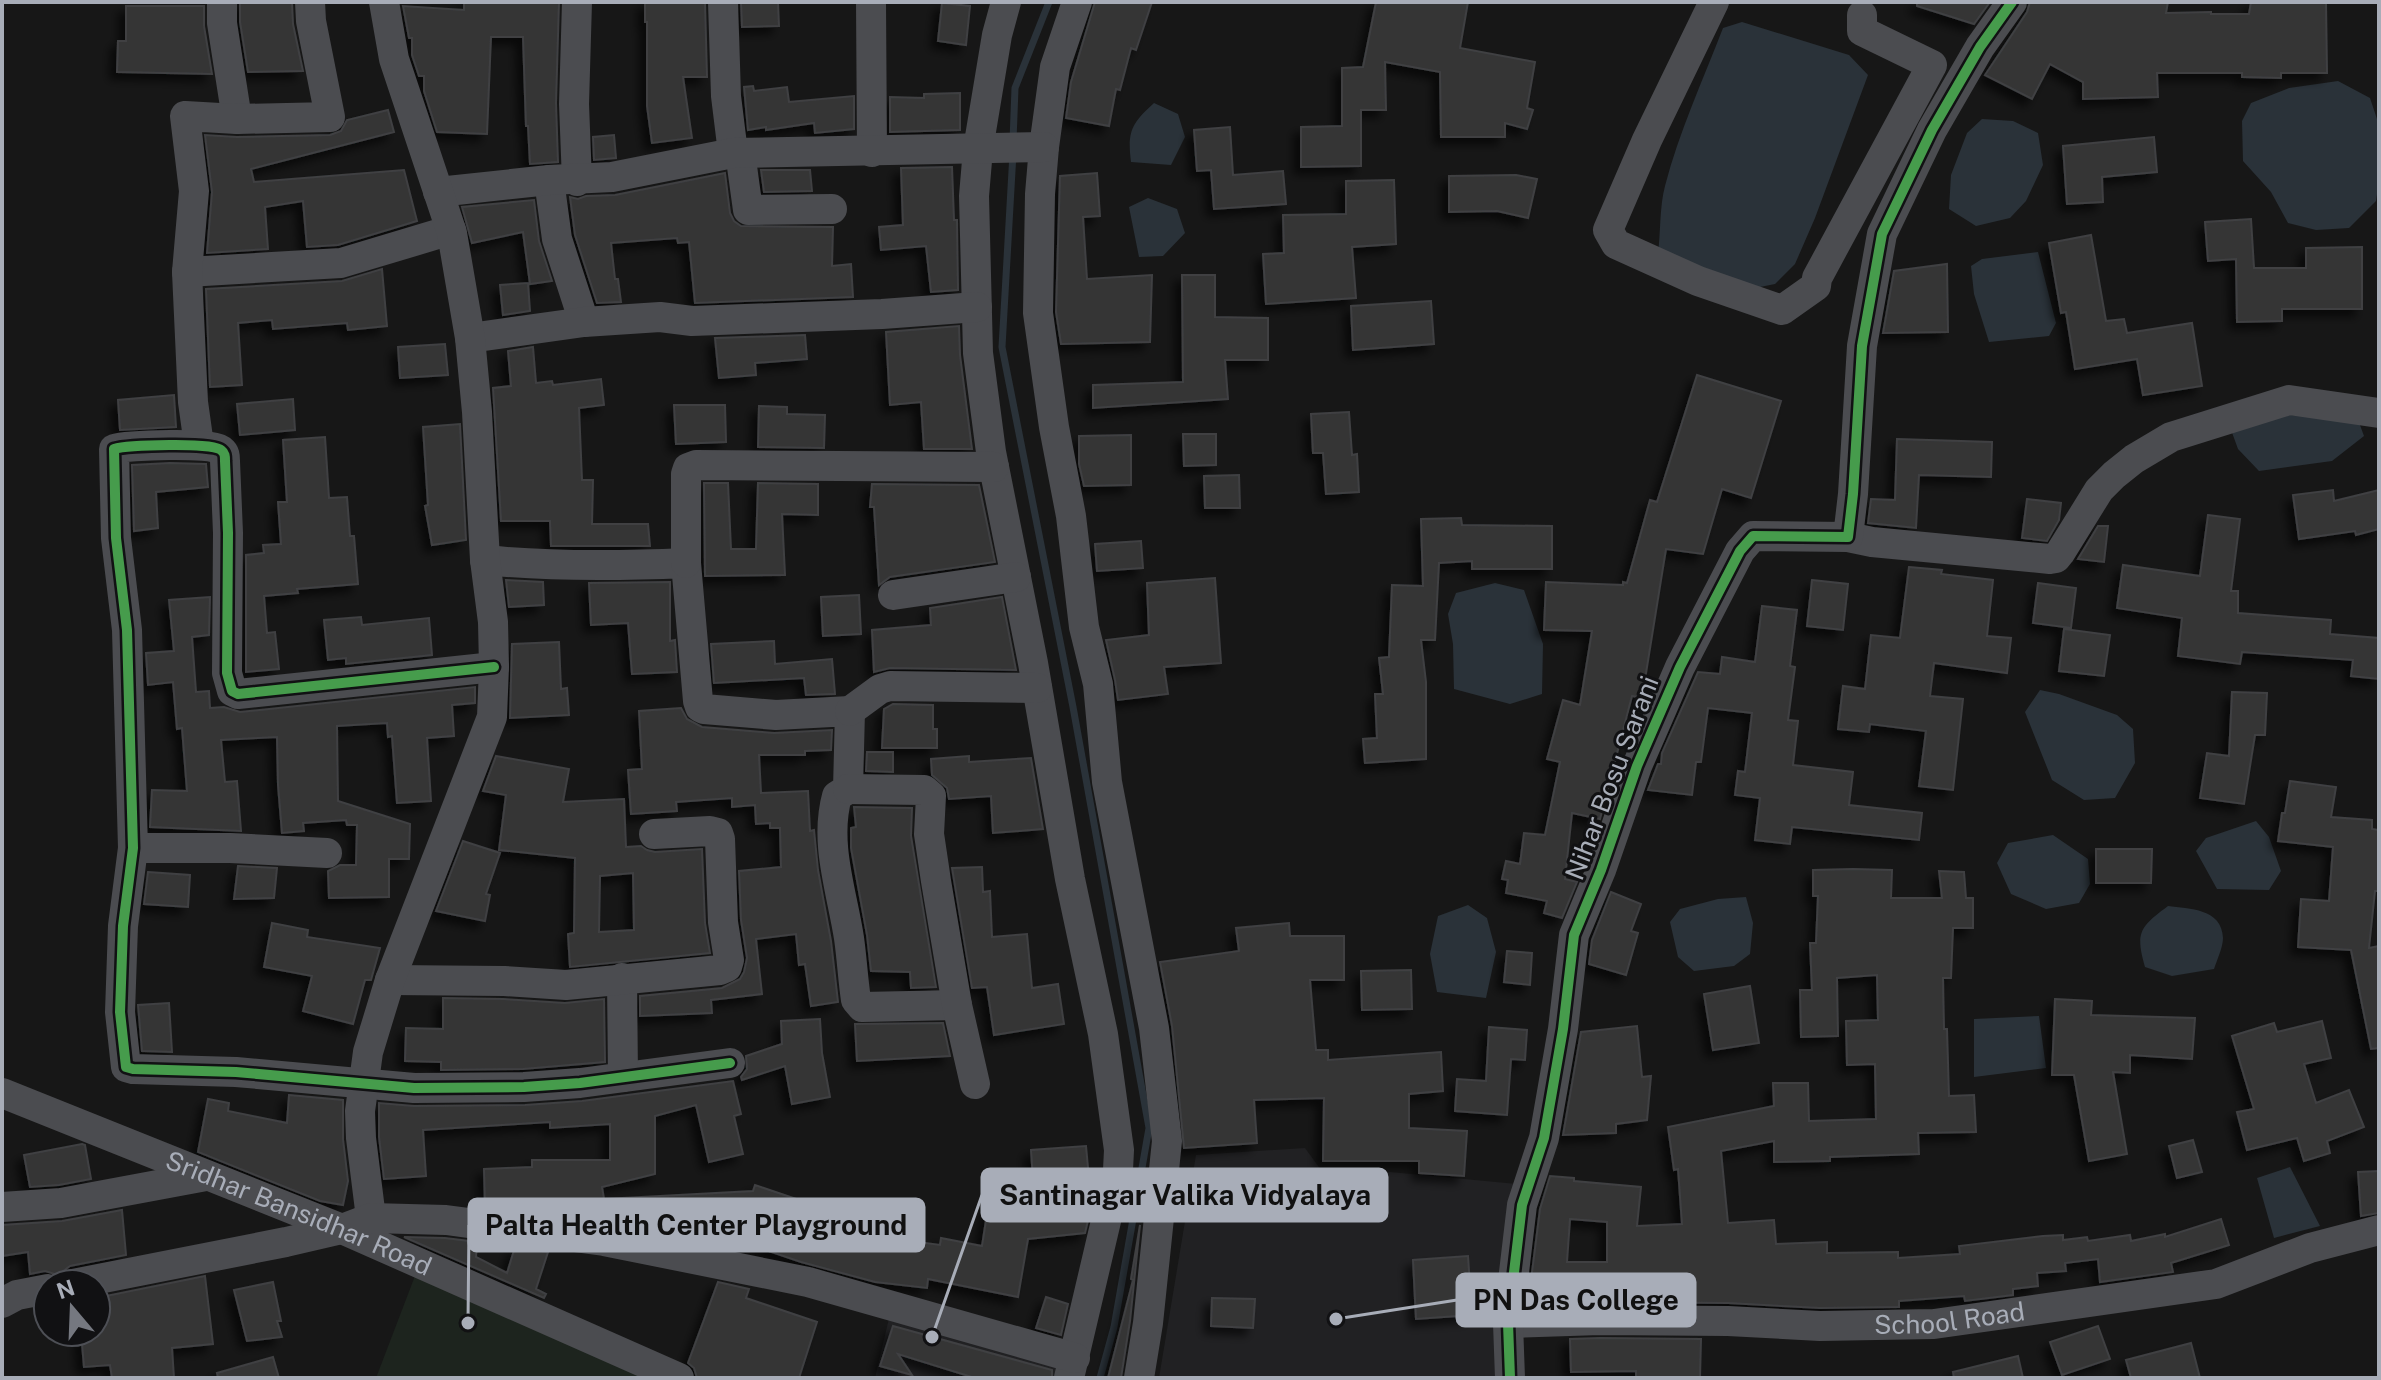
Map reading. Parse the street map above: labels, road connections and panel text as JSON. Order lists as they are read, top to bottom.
{
  "streets": {
    "street": ["Nihar Bosu Sarani", "Sridhar Bansidhar Road", "School Road"]
  },
  "crossings": [
    ["Nihar Bosu Sarani", "School Road"]
  ],
  "places": ["PN Das College", "Palta Health Center Playground", "Santinagar Valika Vidyalaya"],
  "north": "top"
}
